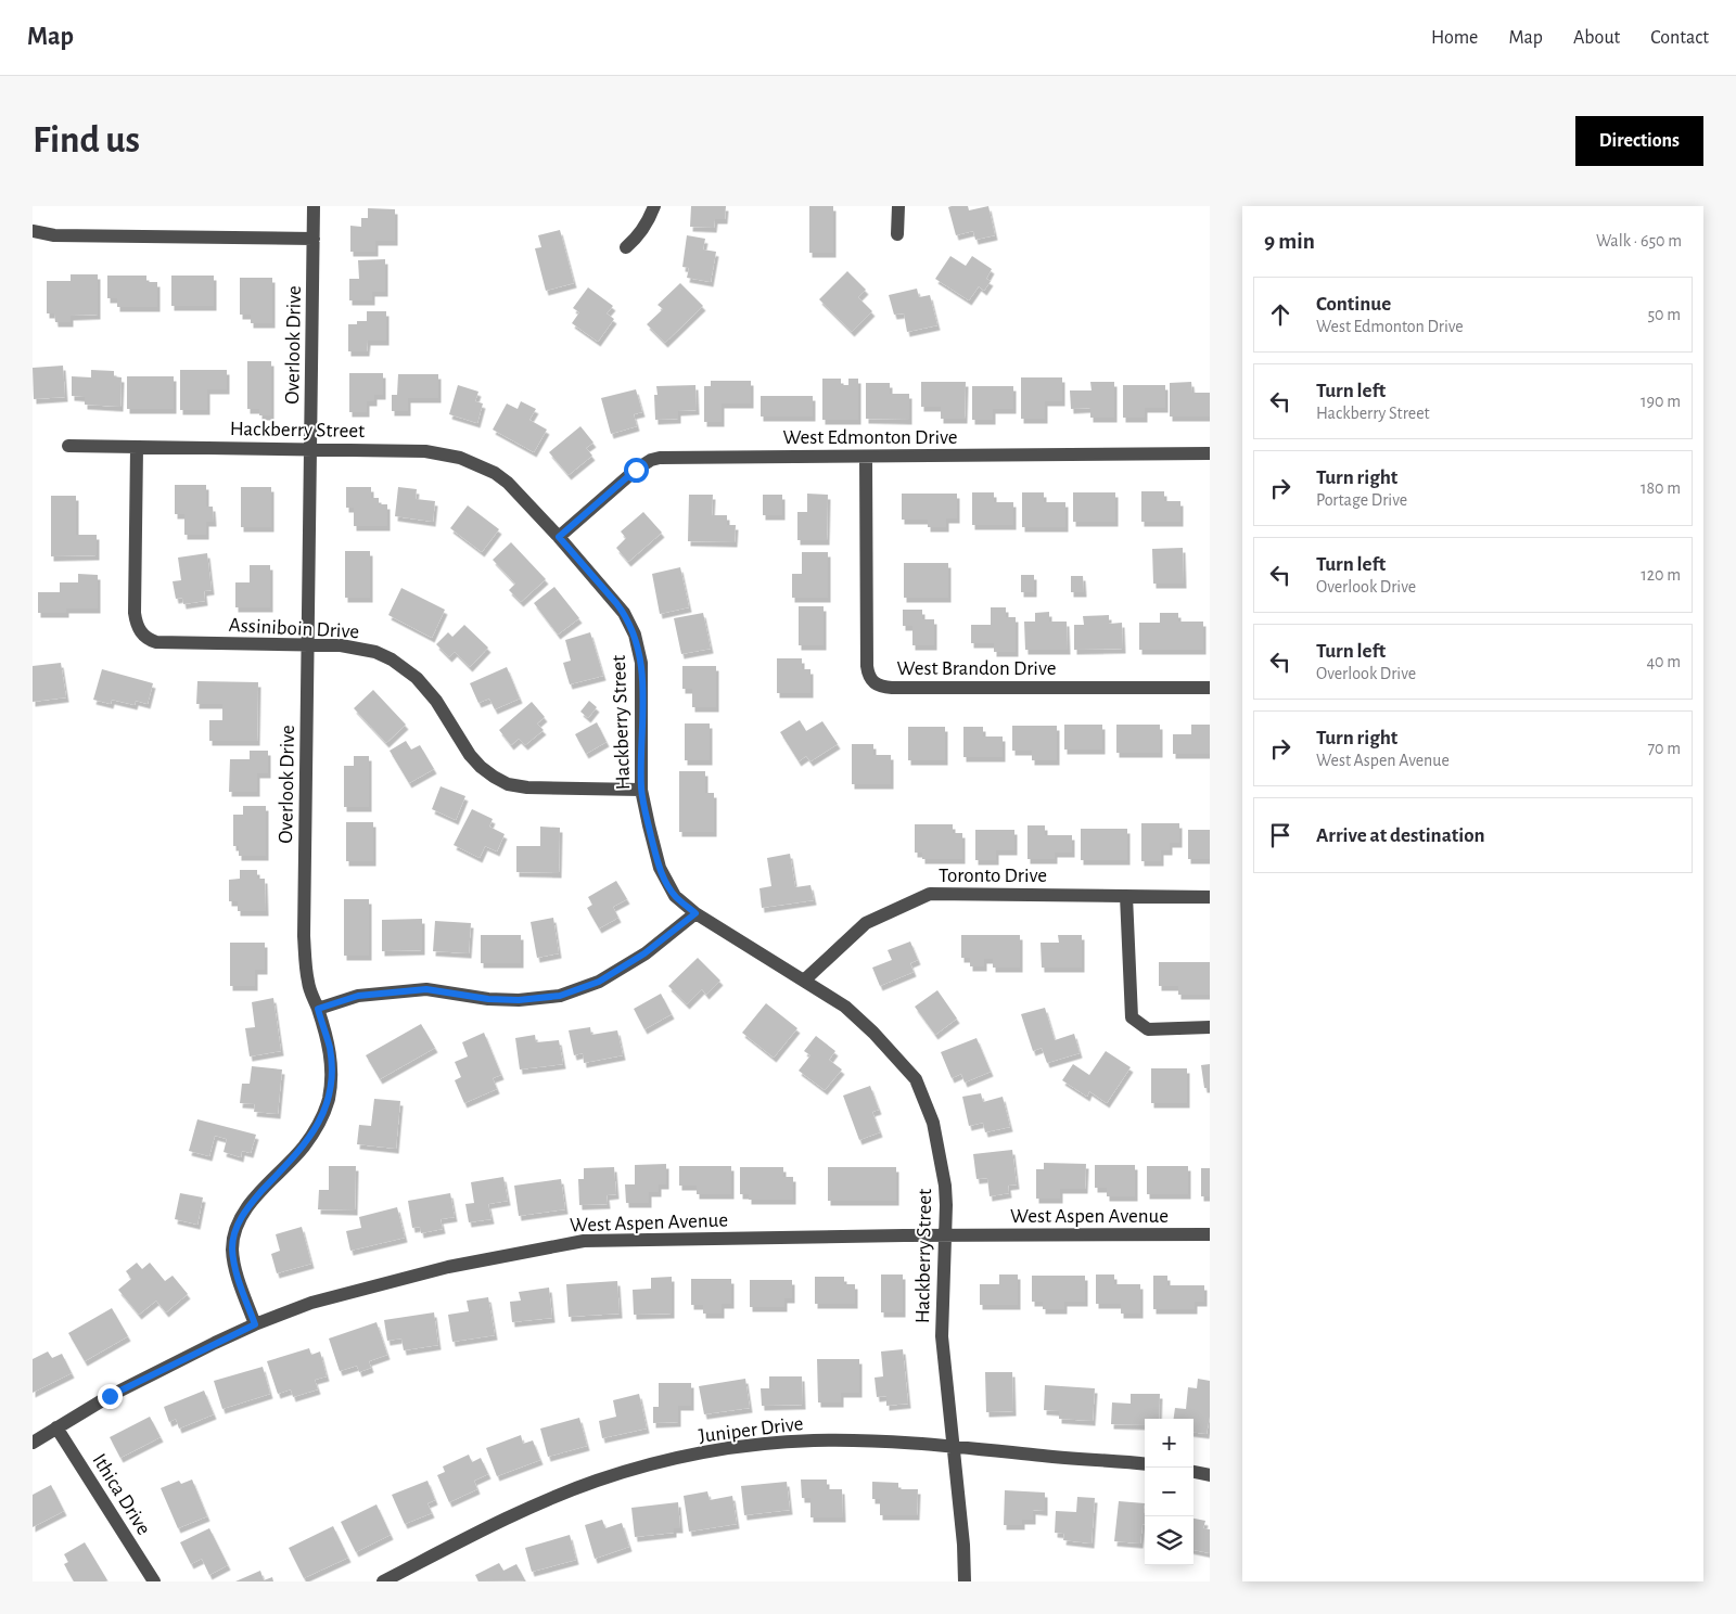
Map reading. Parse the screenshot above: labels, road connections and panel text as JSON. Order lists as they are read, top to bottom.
{
  "streets": {
    "street": [
      "Overlook Drive",
      "Hackberry Street",
      "West Edmonton Drive",
      "Assiniboin Drive",
      "West Brandon Drive",
      "Toronto Drive",
      "West Aspen Avenue",
      "Juniper Drive",
      "Ithica Drive"
    ]
  },
  "crossings": [
    ["Overlook Drive", "Hackberry Street"],
    ["Overlook Drive", "Assiniboin Drive"],
    ["Overlook Drive", "West Aspen Avenue"],
    ["Hackberry Street", "West Edmonton Drive"],
    ["Hackberry Street", "Assiniboin Drive"],
    ["Hackberry Street", "Toronto Drive"],
    ["Hackberry Street", "West Aspen Avenue"],
    ["Hackberry Street", "Juniper Drive"],
    ["West Edmonton Drive", "West Brandon Drive"],
    ["West Aspen Avenue", "Ithica Drive"]
  ],
  "page": {
    "header": "Map",
    "nav": [
      "Home",
      "Map",
      "About",
      "Contact"
    ],
    "buttons": "Directions",
    "title": "Find us",
    "heading": ["9 min", "Walk · 650 m"],
    "list": [
      ["Continue", "West Edmonton Drive", "50 m"],
      ["Turn left", "Hackberry Street", "190 m"],
      ["Turn right", "Portage Drive", "180 m"],
      ["Turn left", "Overlook Drive", "120 m"],
      ["Turn left", "Overlook Drive", "40 m"],
      ["Turn right", "West Aspen Avenue", "70 m"],
      "Arrive at destination"
    ],
    "map_buttons": ["+", "−"]
  }
}
